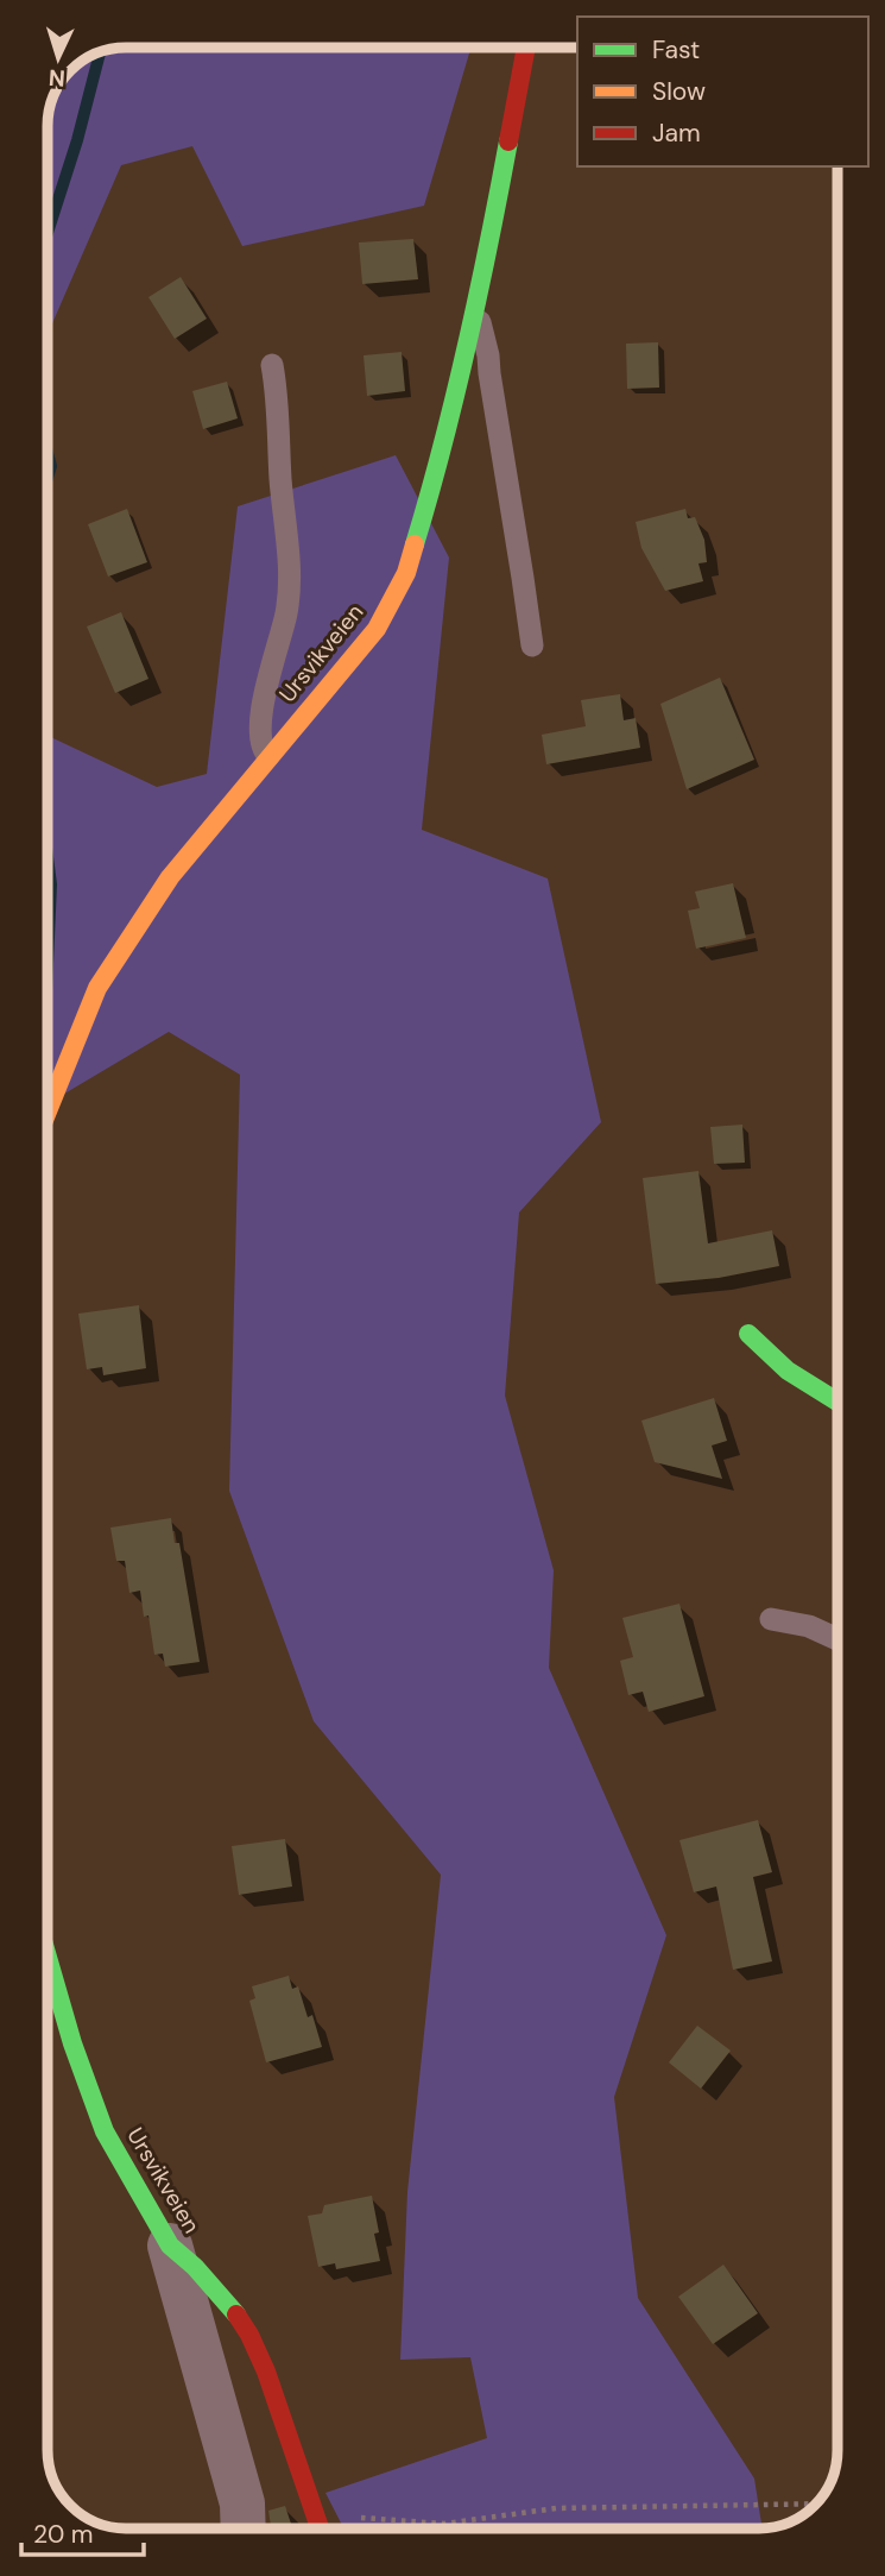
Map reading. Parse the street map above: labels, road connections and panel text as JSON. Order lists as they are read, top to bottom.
{
  "streets": {
    "street": ["Ursvikveien"]
  },
  "legend": ["Fast", "Slow", "Jam"],
  "scale_bar": "20 m",
  "north": "bottom"
}
